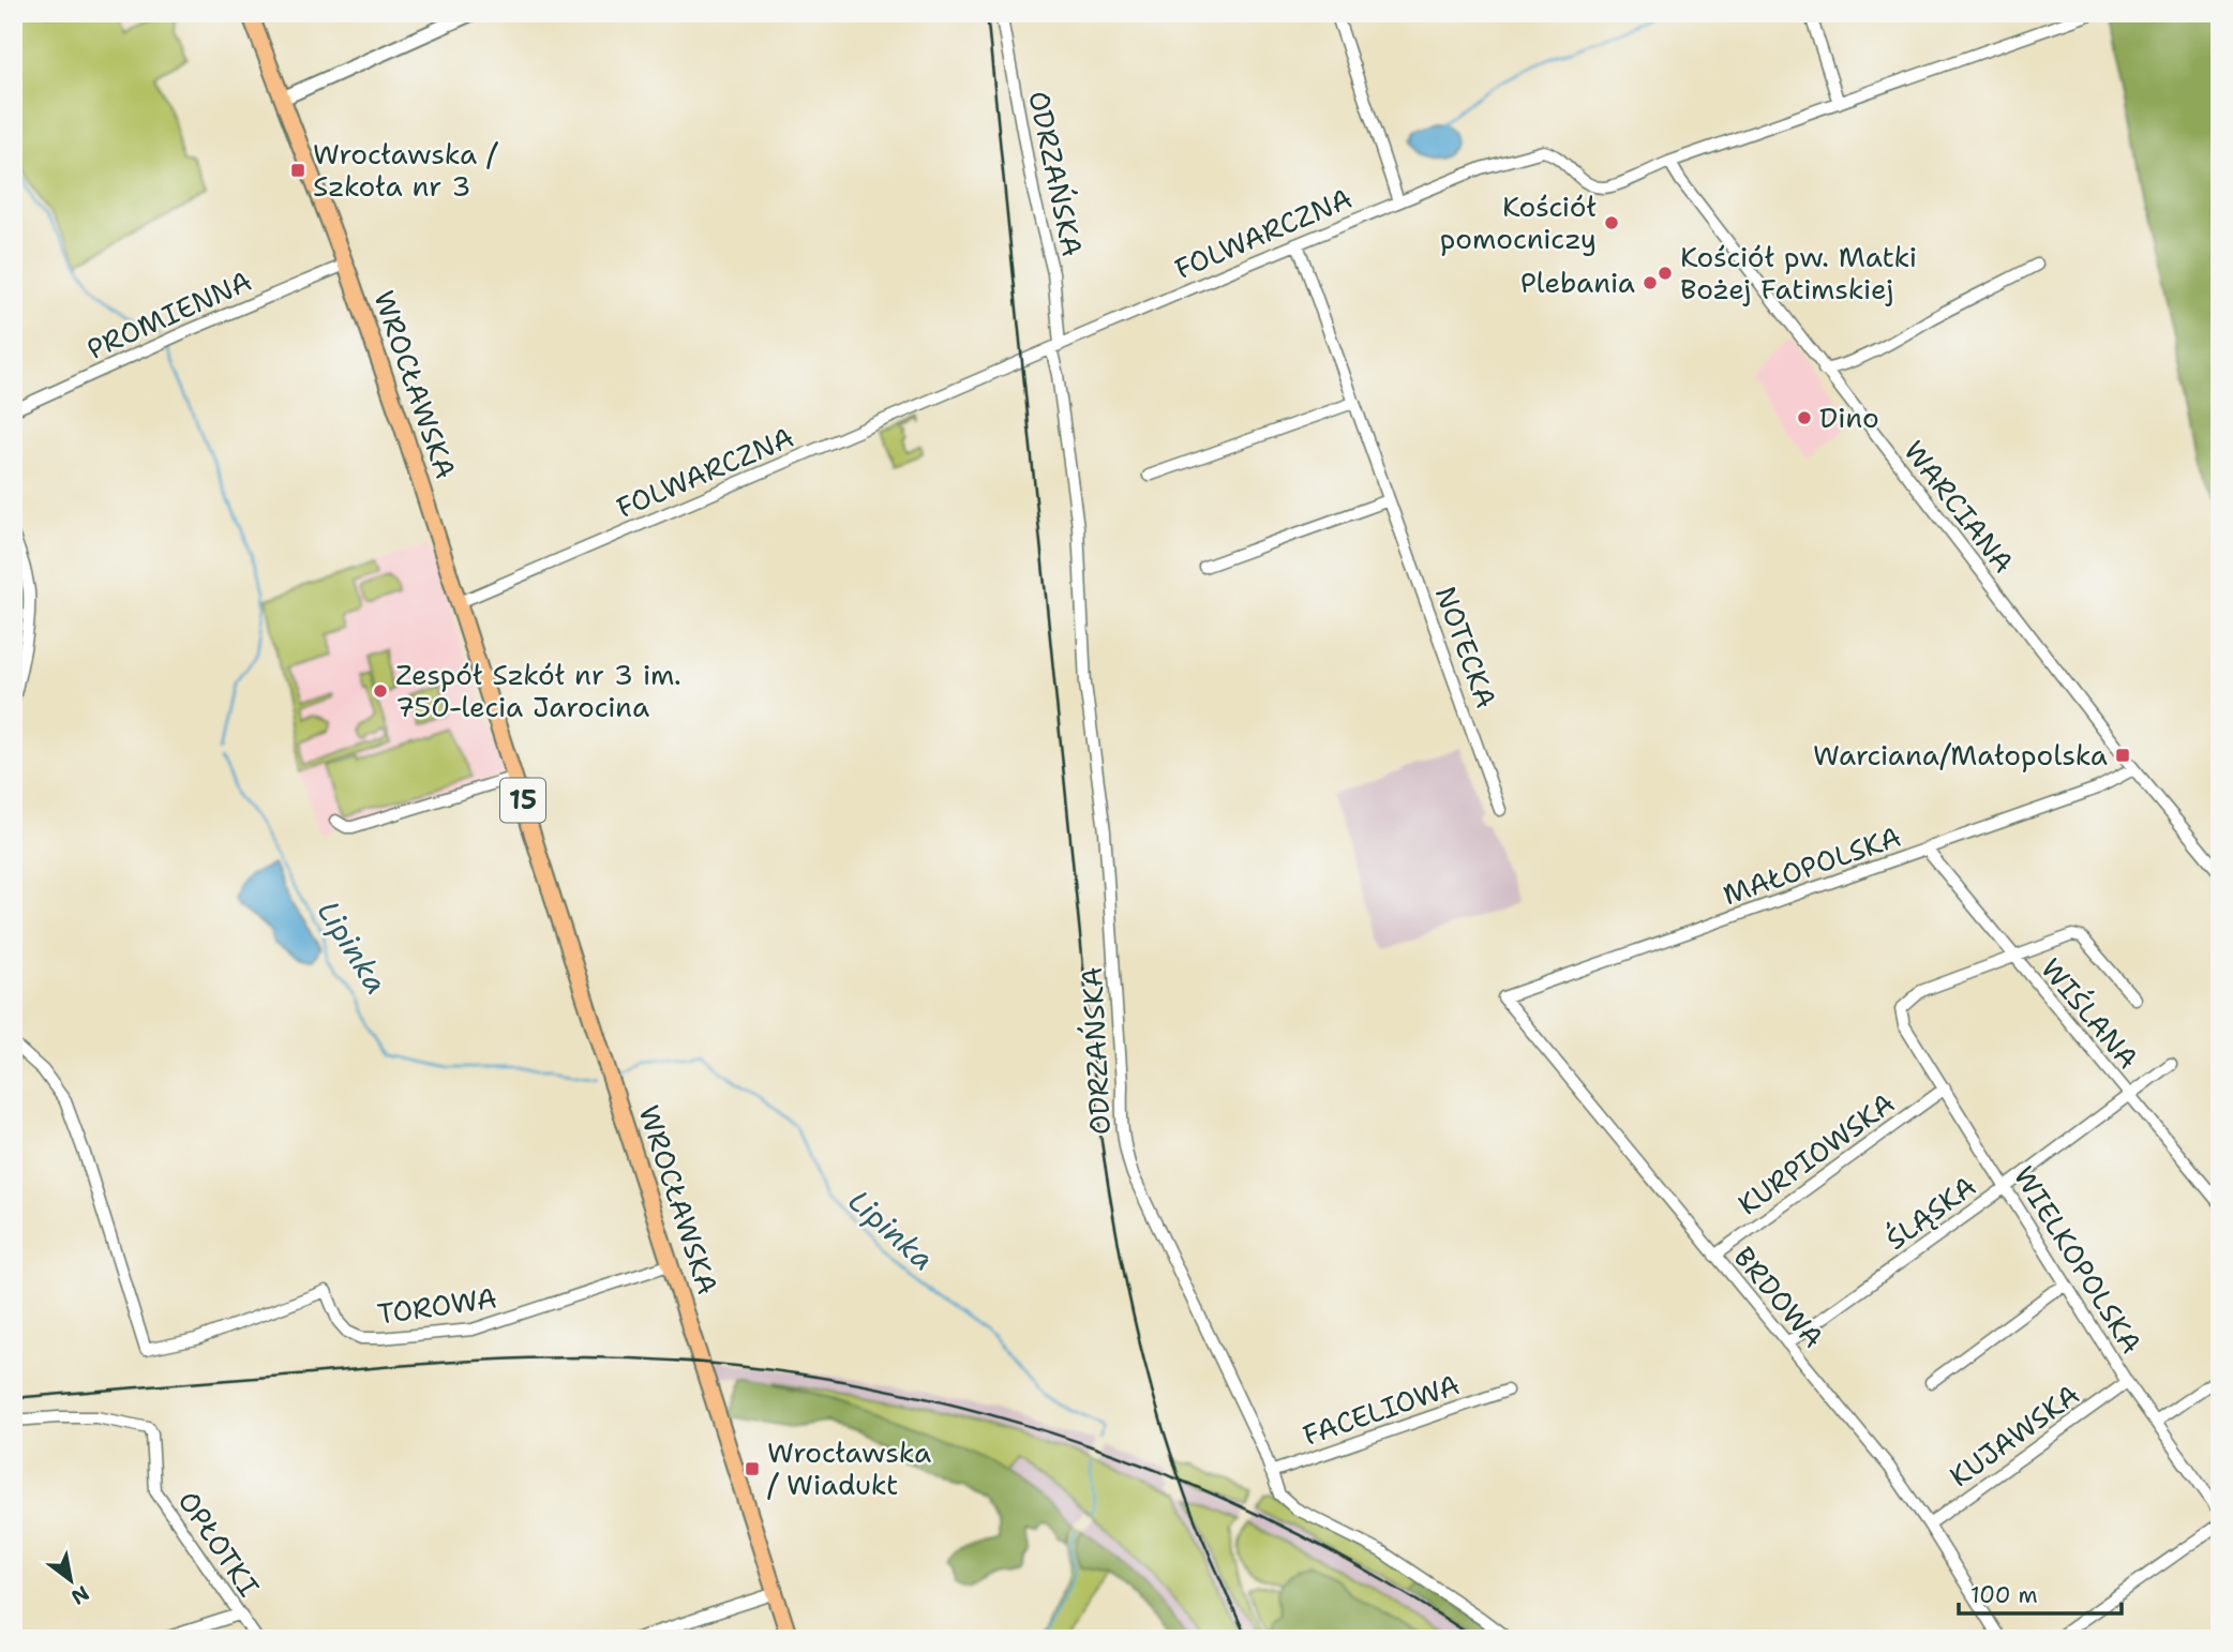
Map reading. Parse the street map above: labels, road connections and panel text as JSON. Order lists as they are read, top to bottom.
{
  "streets": {
    "main road": ["WROCŁAWSKA", "15"],
    "street": [
      "ODRZAŃSKA",
      "FOLWARCZNA",
      "PROMIENNA",
      "WARCIANA",
      "NOTECKA",
      "MAŁOPOLSKA",
      "WIŚLANA",
      "KURPIOWSKA",
      "ŚLĄSKA",
      "WIELKOPOLSKA",
      "BRDOWA",
      "TOROWA",
      "FACELIOWA",
      "KUJAWSKA",
      "OPŁOTKI"
    ]
  },
  "crossings": [
    ["ODRZAŃSKA", "FOLWARCZNA"],
    ["ODRZAŃSKA", "FACELIOWA"],
    ["FOLWARCZNA", "WROCŁAWSKA"],
    ["FOLWARCZNA", "WARCIANA"],
    ["FOLWARCZNA", "NOTECKA"],
    ["PROMIENNA", "WROCŁAWSKA"],
    ["WROCŁAWSKA", "TOROWA"],
    ["WARCIANA", "MAŁOPOLSKA"],
    ["MAŁOPOLSKA", "WIŚLANA"],
    ["MAŁOPOLSKA", "BRDOWA"],
    ["WIŚLANA", "ŚLĄSKA"],
    ["WIŚLANA", "WIELKOPOLSKA"],
    ["KURPIOWSKA", "WIELKOPOLSKA"],
    ["KURPIOWSKA", "BRDOWA"],
    ["ŚLĄSKA", "WIELKOPOLSKA"],
    ["ŚLĄSKA", "BRDOWA"],
    ["WIELKOPOLSKA", "KUJAWSKA"],
    ["BRDOWA", "KUJAWSKA"]
  ],
  "water": ["Lipinka"],
  "places": {
    "transit": ["Wrocławska / Szkoła nr 3", "Warciana/Małopolska", "Wrocławska / Wiadukt"],
    "other": [
      "Kościół pomocniczy",
      "Kościół pw. Matki Bożej Fatimskiej",
      "Plebania",
      "Dino",
      "Zespół Szkół nr 3 im. 750-lecia Jarocina"
    ]
  },
  "scale_bar": "100 m",
  "north": "bottom right"
}
